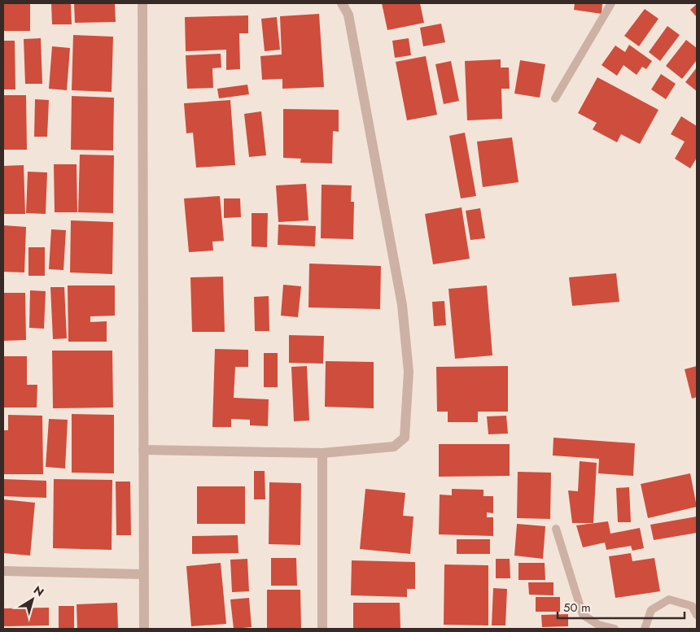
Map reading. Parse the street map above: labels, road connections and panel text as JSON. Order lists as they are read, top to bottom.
{
  "scale_bar": "50 m",
  "north": "top right"
}
